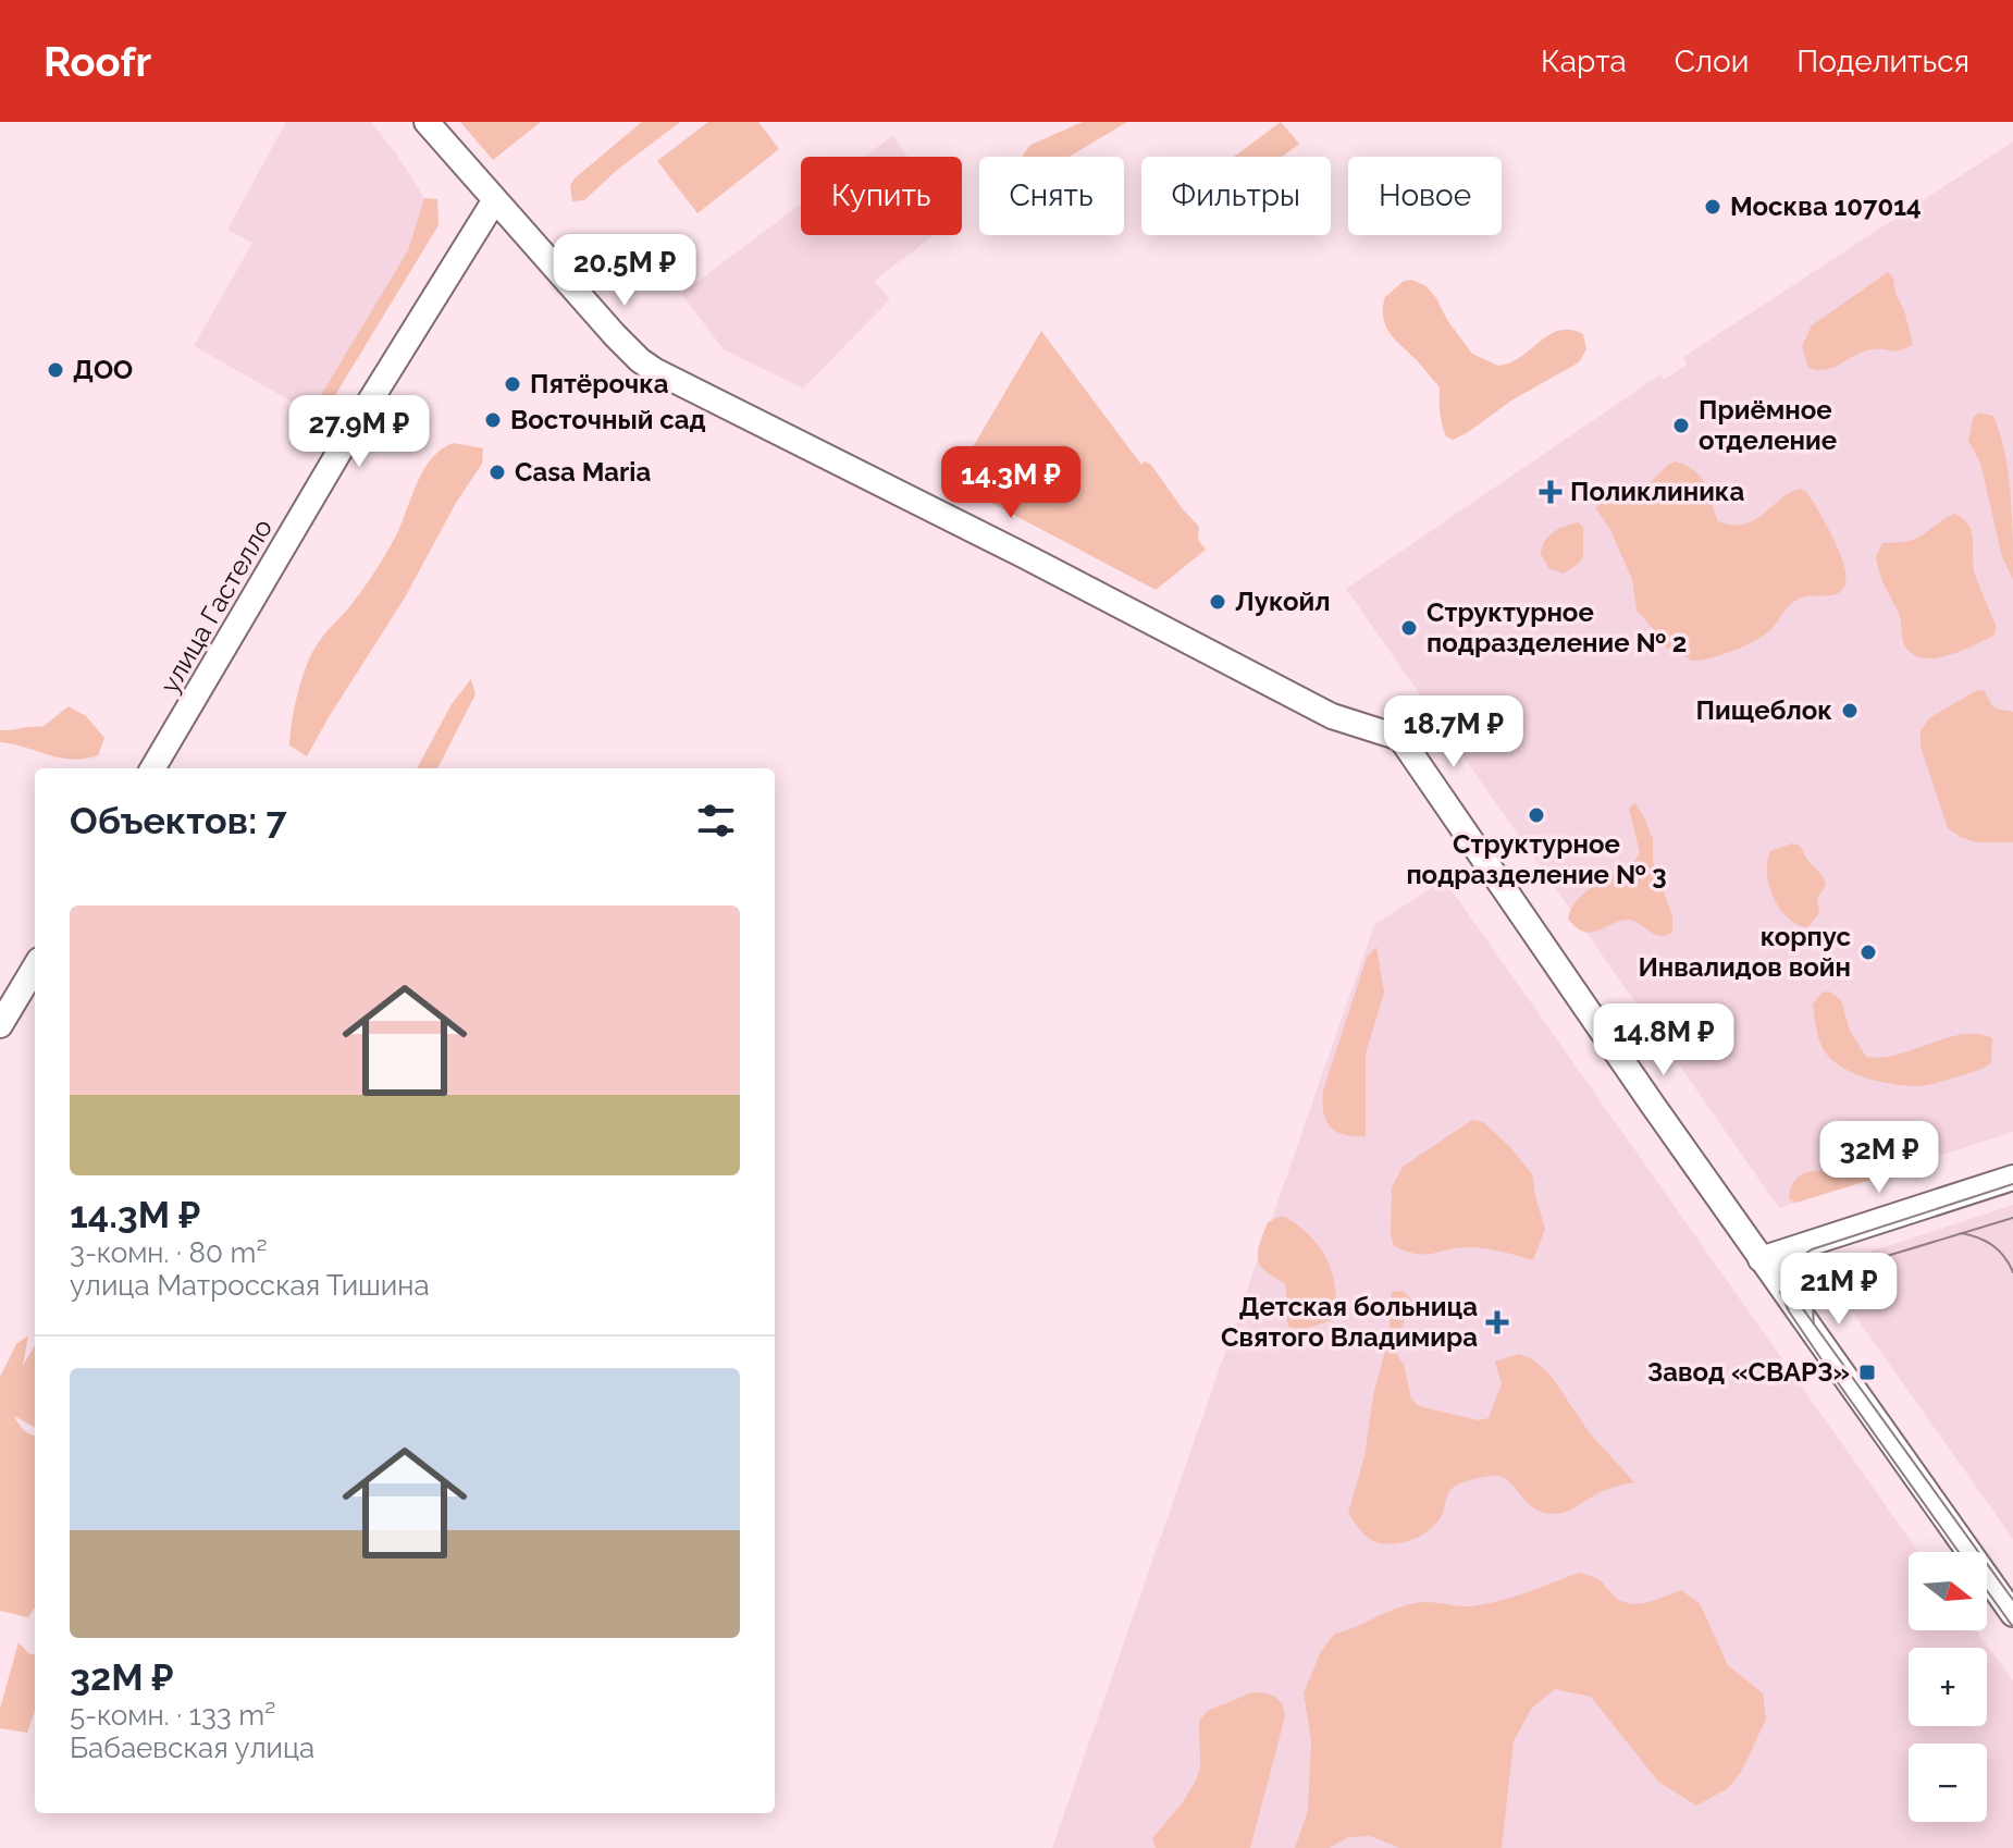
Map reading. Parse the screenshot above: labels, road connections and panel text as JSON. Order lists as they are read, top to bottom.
{
  "streets": {
    "street": ["улица Гастелло"]
  },
  "places": {
    "other": [
      "Москва 107014",
      "ДОО",
      "Пятёрочка",
      "Восточный сад",
      "Приёмное отделение",
      "Casa Maria",
      "Лукойл",
      "Структурное подразделение № 2",
      "Пищеблок",
      "Структурное подразделение № 3",
      "корпус Инвалидов войн"
    ],
    "health": ["Поликлиника", "Детская больница Святого Владимира"],
    "transit": ["Завод «СВАРЗ»"]
  },
  "north": "right",
  "page": {
    "header": "Roofr",
    "nav": ["Карта", "Слои", "Поделиться"],
    "chip": [
      "Купить",
      "Снять",
      "Фильтры",
      "Новое"
    ],
    "price": [
      "20.5M ₽",
      "27.9M ₽",
      "14.3M ₽",
      "18.7M ₽",
      "14.8M ₽",
      "32M ₽",
      "21M ₽"
    ],
    "heading": "Объектов: 7",
    "list": [
      {
        "name": "14.3M ₽",
        "note": "3-комн. · 80 m² · улица Матросская Тишина"
      },
      {
        "name": "32M ₽",
        "note": "5-комн. · 133 m² · Бабаевская улица"
      }
    ],
    "map_buttons": ["+", "−"]
  }
}
